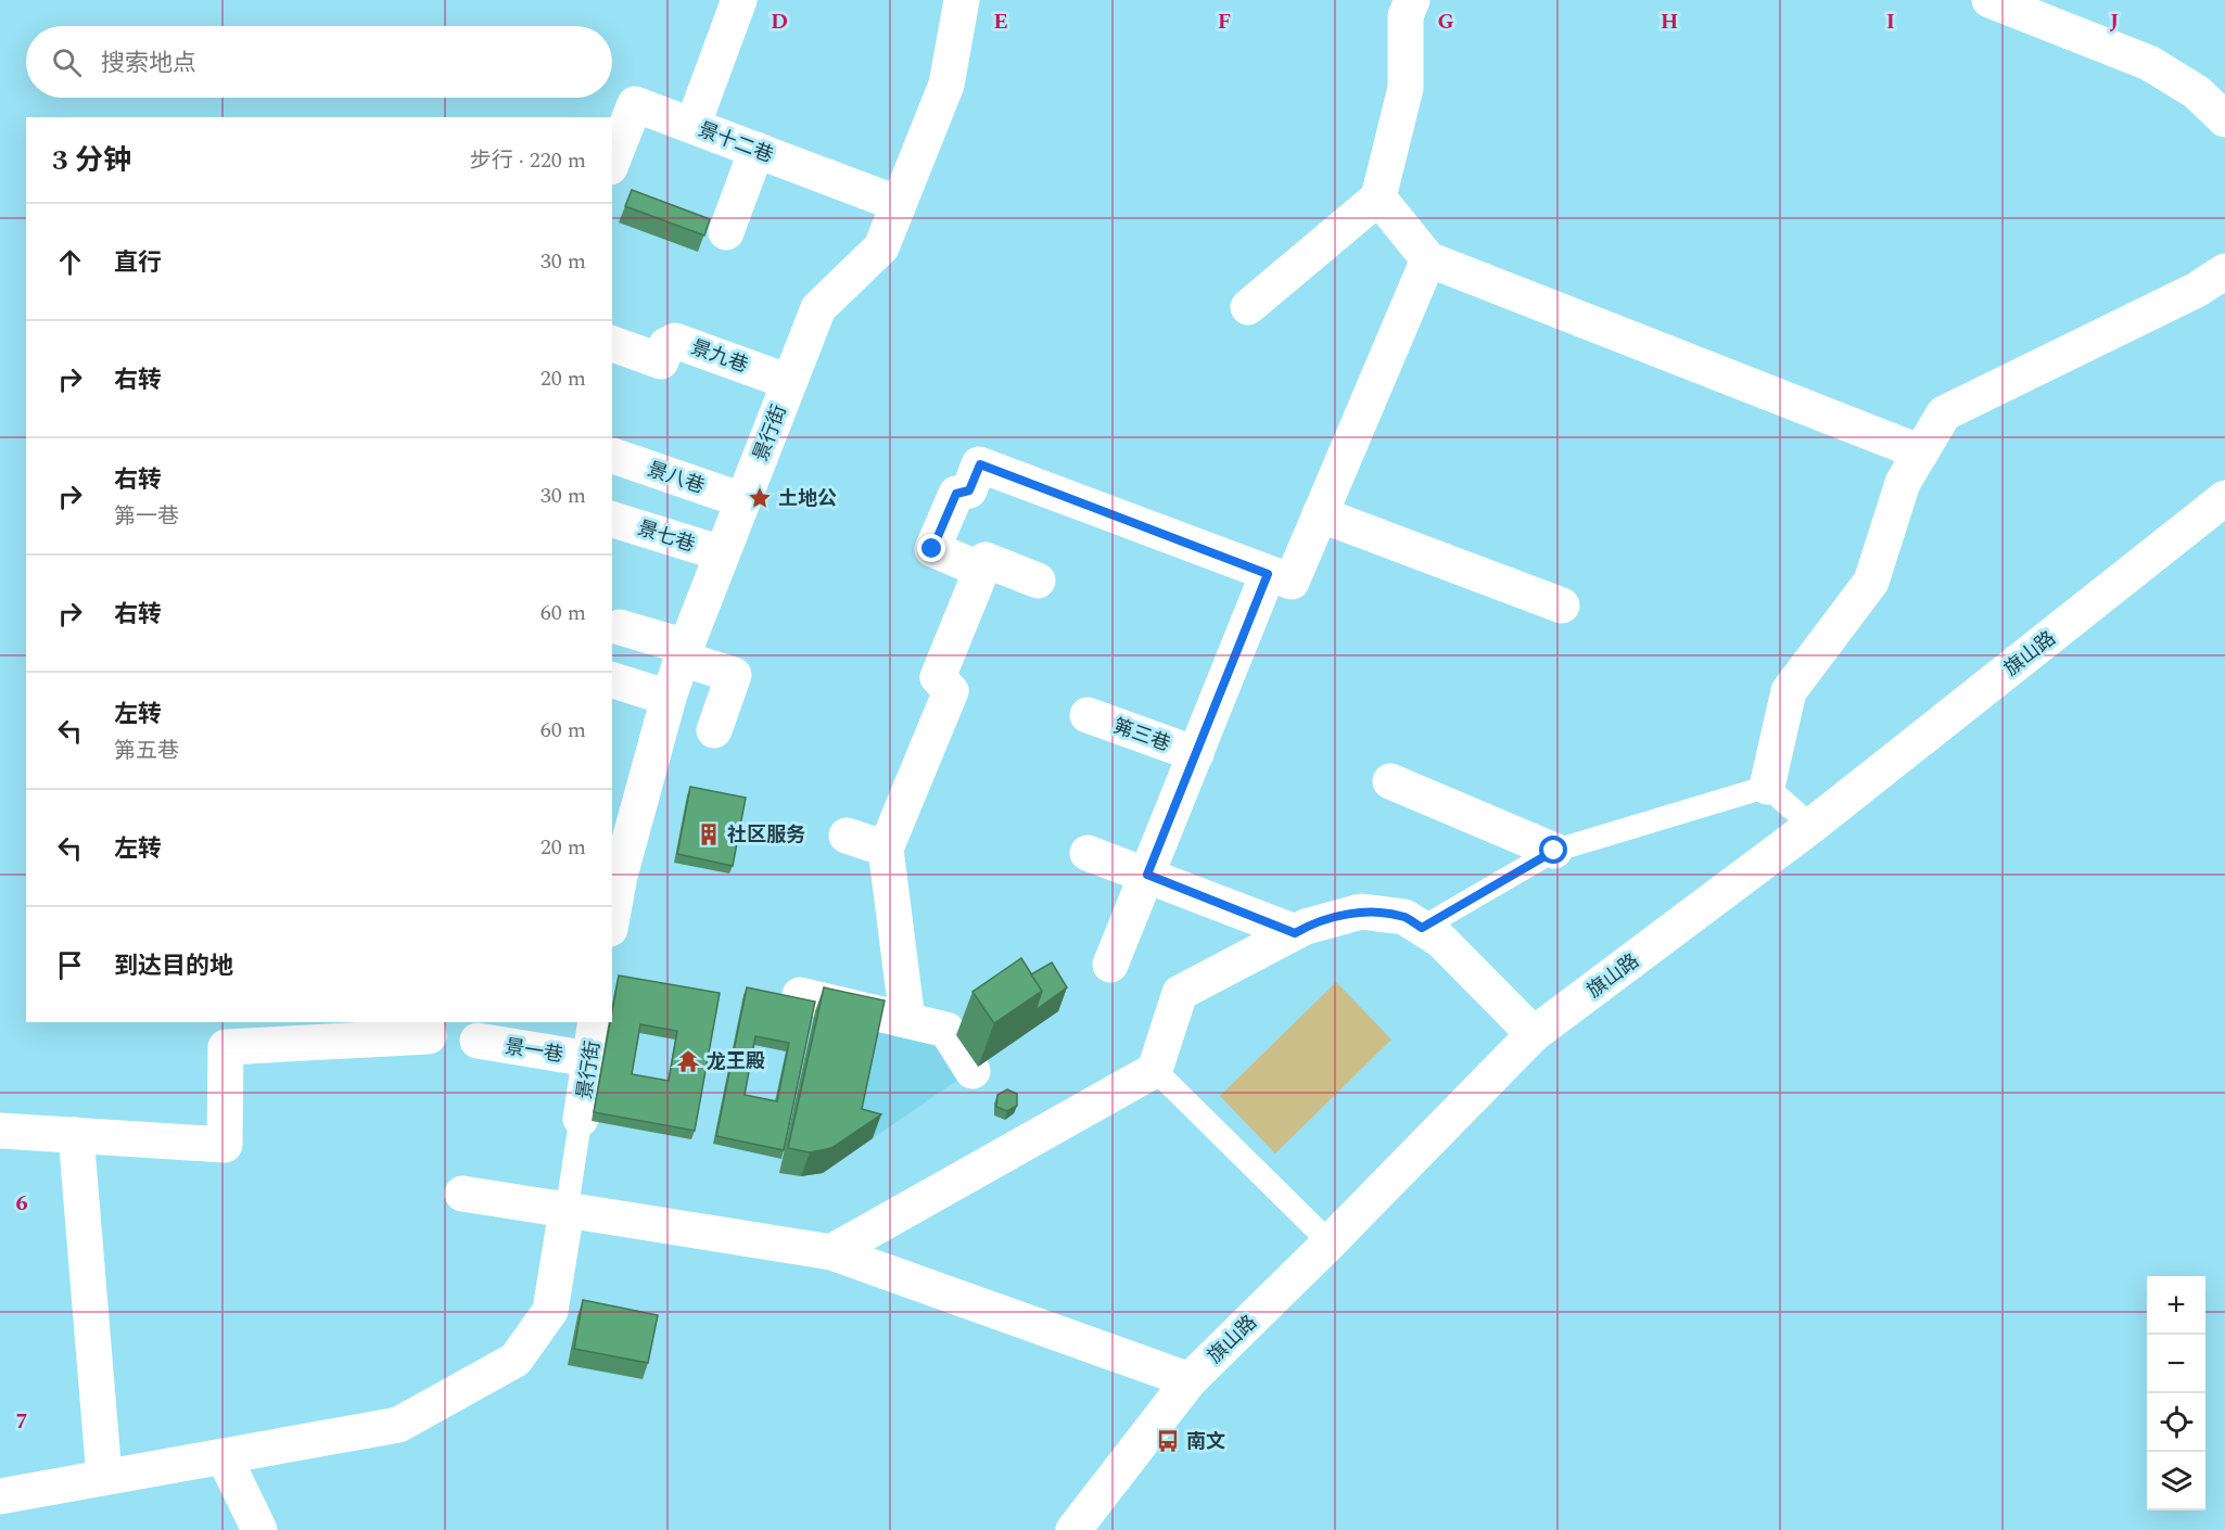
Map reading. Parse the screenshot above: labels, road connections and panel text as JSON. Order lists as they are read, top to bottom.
{
  "streets": {
    "street": [
      "景十二巷",
      "景九巷",
      "景行街",
      "景八巷",
      "景七巷",
      "旗山路",
      "笰三巷",
      "景一巷"
    ]
  },
  "crossings": [
    ["景十二巷", "景行街"],
    ["景九巷", "景行街"],
    ["景行街", "景八巷"],
    ["景行街", "景七巷"],
    ["景行街", "景一巷"]
  ],
  "places": {
    "place": ["土地公"],
    "building": ["社区服务"],
    "temple": ["龙王殿"],
    "bus stop": ["南文"]
  },
  "page": {
    "search": "搜索地点",
    "heading": ["3 分钟", "步行 · 220 m"],
    "list": [
      ["直行", "30 m"],
      ["右转", "20 m"],
      ["右转", "笰一巷", "30 m"],
      ["右转", "60 m"],
      ["左转", "笰五巷", "60 m"],
      ["左转", "20 m"],
      "到达目的地"
    ],
    "map_buttons": ["+", "−"]
  },
  "grid": {
    "columns": [
      "D",
      "E",
      "F",
      "G",
      "H",
      "I",
      "J"
    ],
    "rows": ["6", "7"]
  }
}
